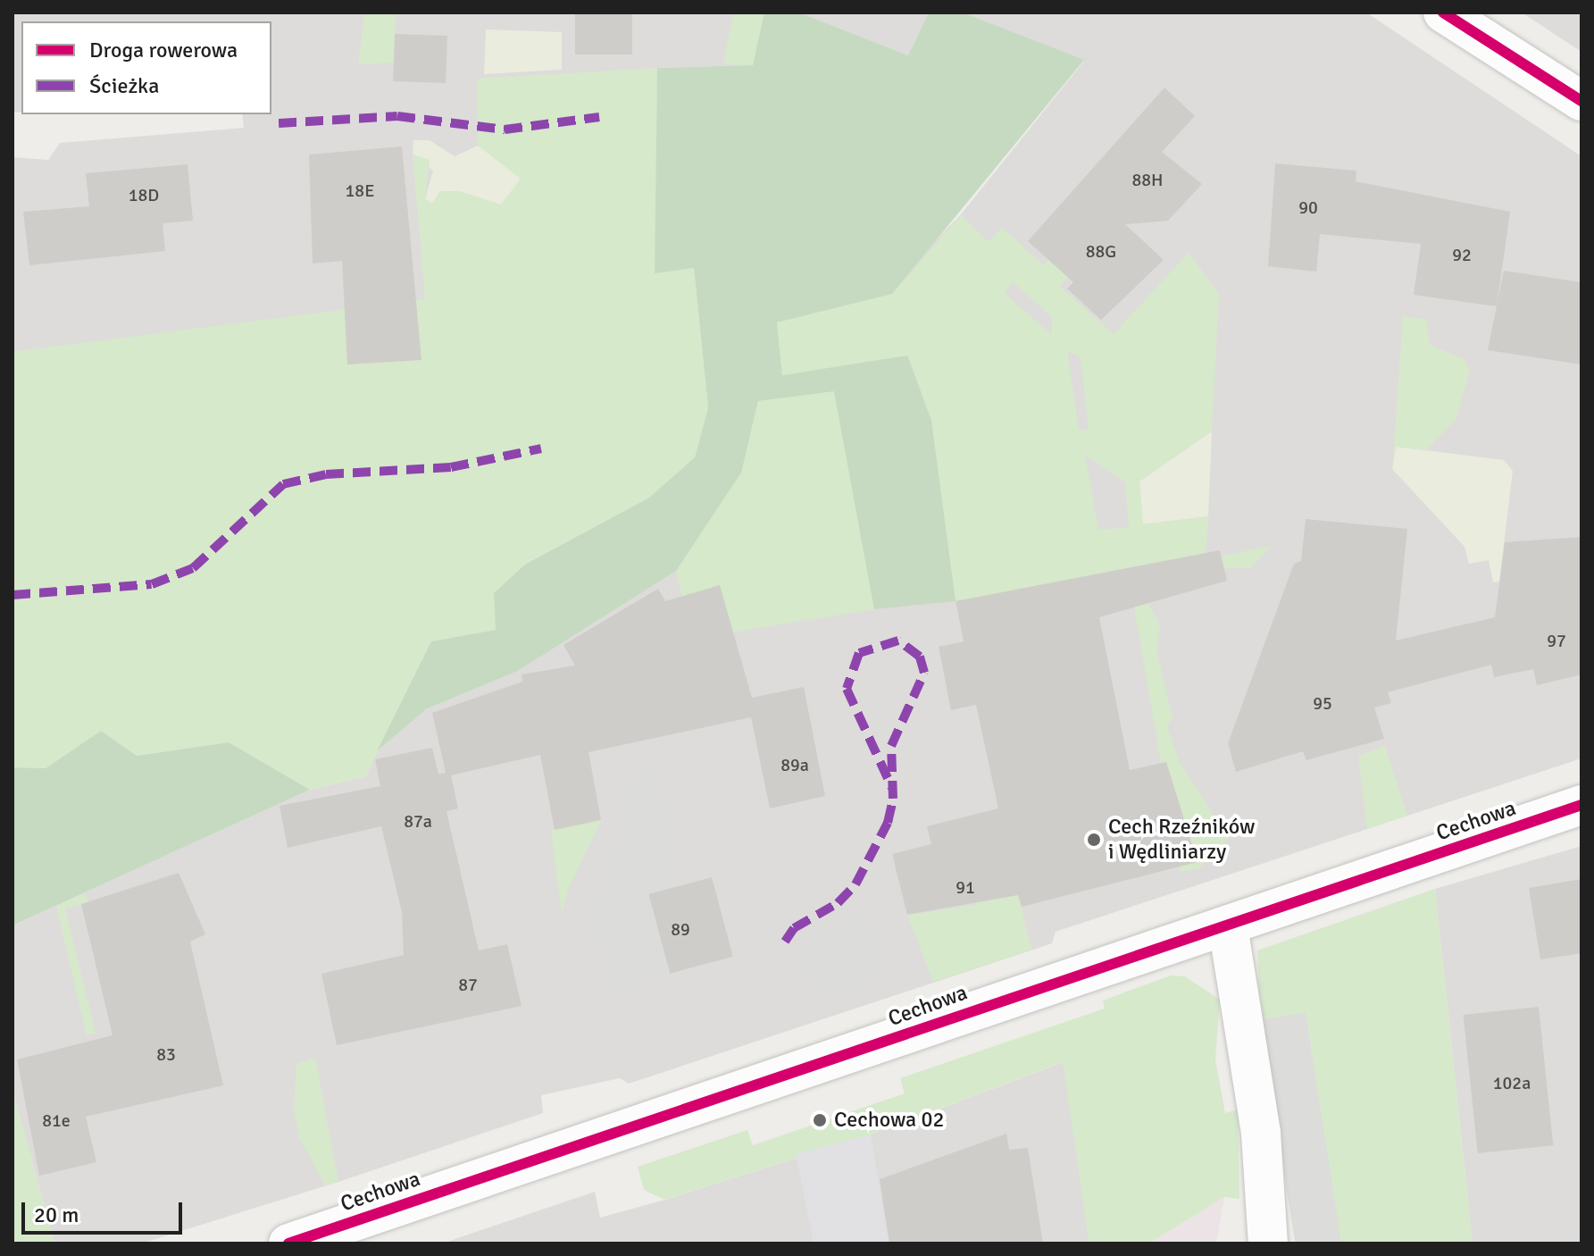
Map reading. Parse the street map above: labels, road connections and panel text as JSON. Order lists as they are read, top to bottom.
{
  "streets": {
    "street": ["Cechowa"]
  },
  "places": ["Cech Rzeźników i Wędliniarzy", "Cechowa 02"],
  "house_numbers": [
    "88H",
    "18E",
    "18D",
    "90",
    "88G",
    "92",
    "97",
    "95",
    "89a",
    "87a",
    "91",
    "89",
    "87",
    "83",
    "102a",
    "81e"
  ],
  "legend": ["Droga rowerowa", "Ścieżka"],
  "scale_bar": "20 m"
}
